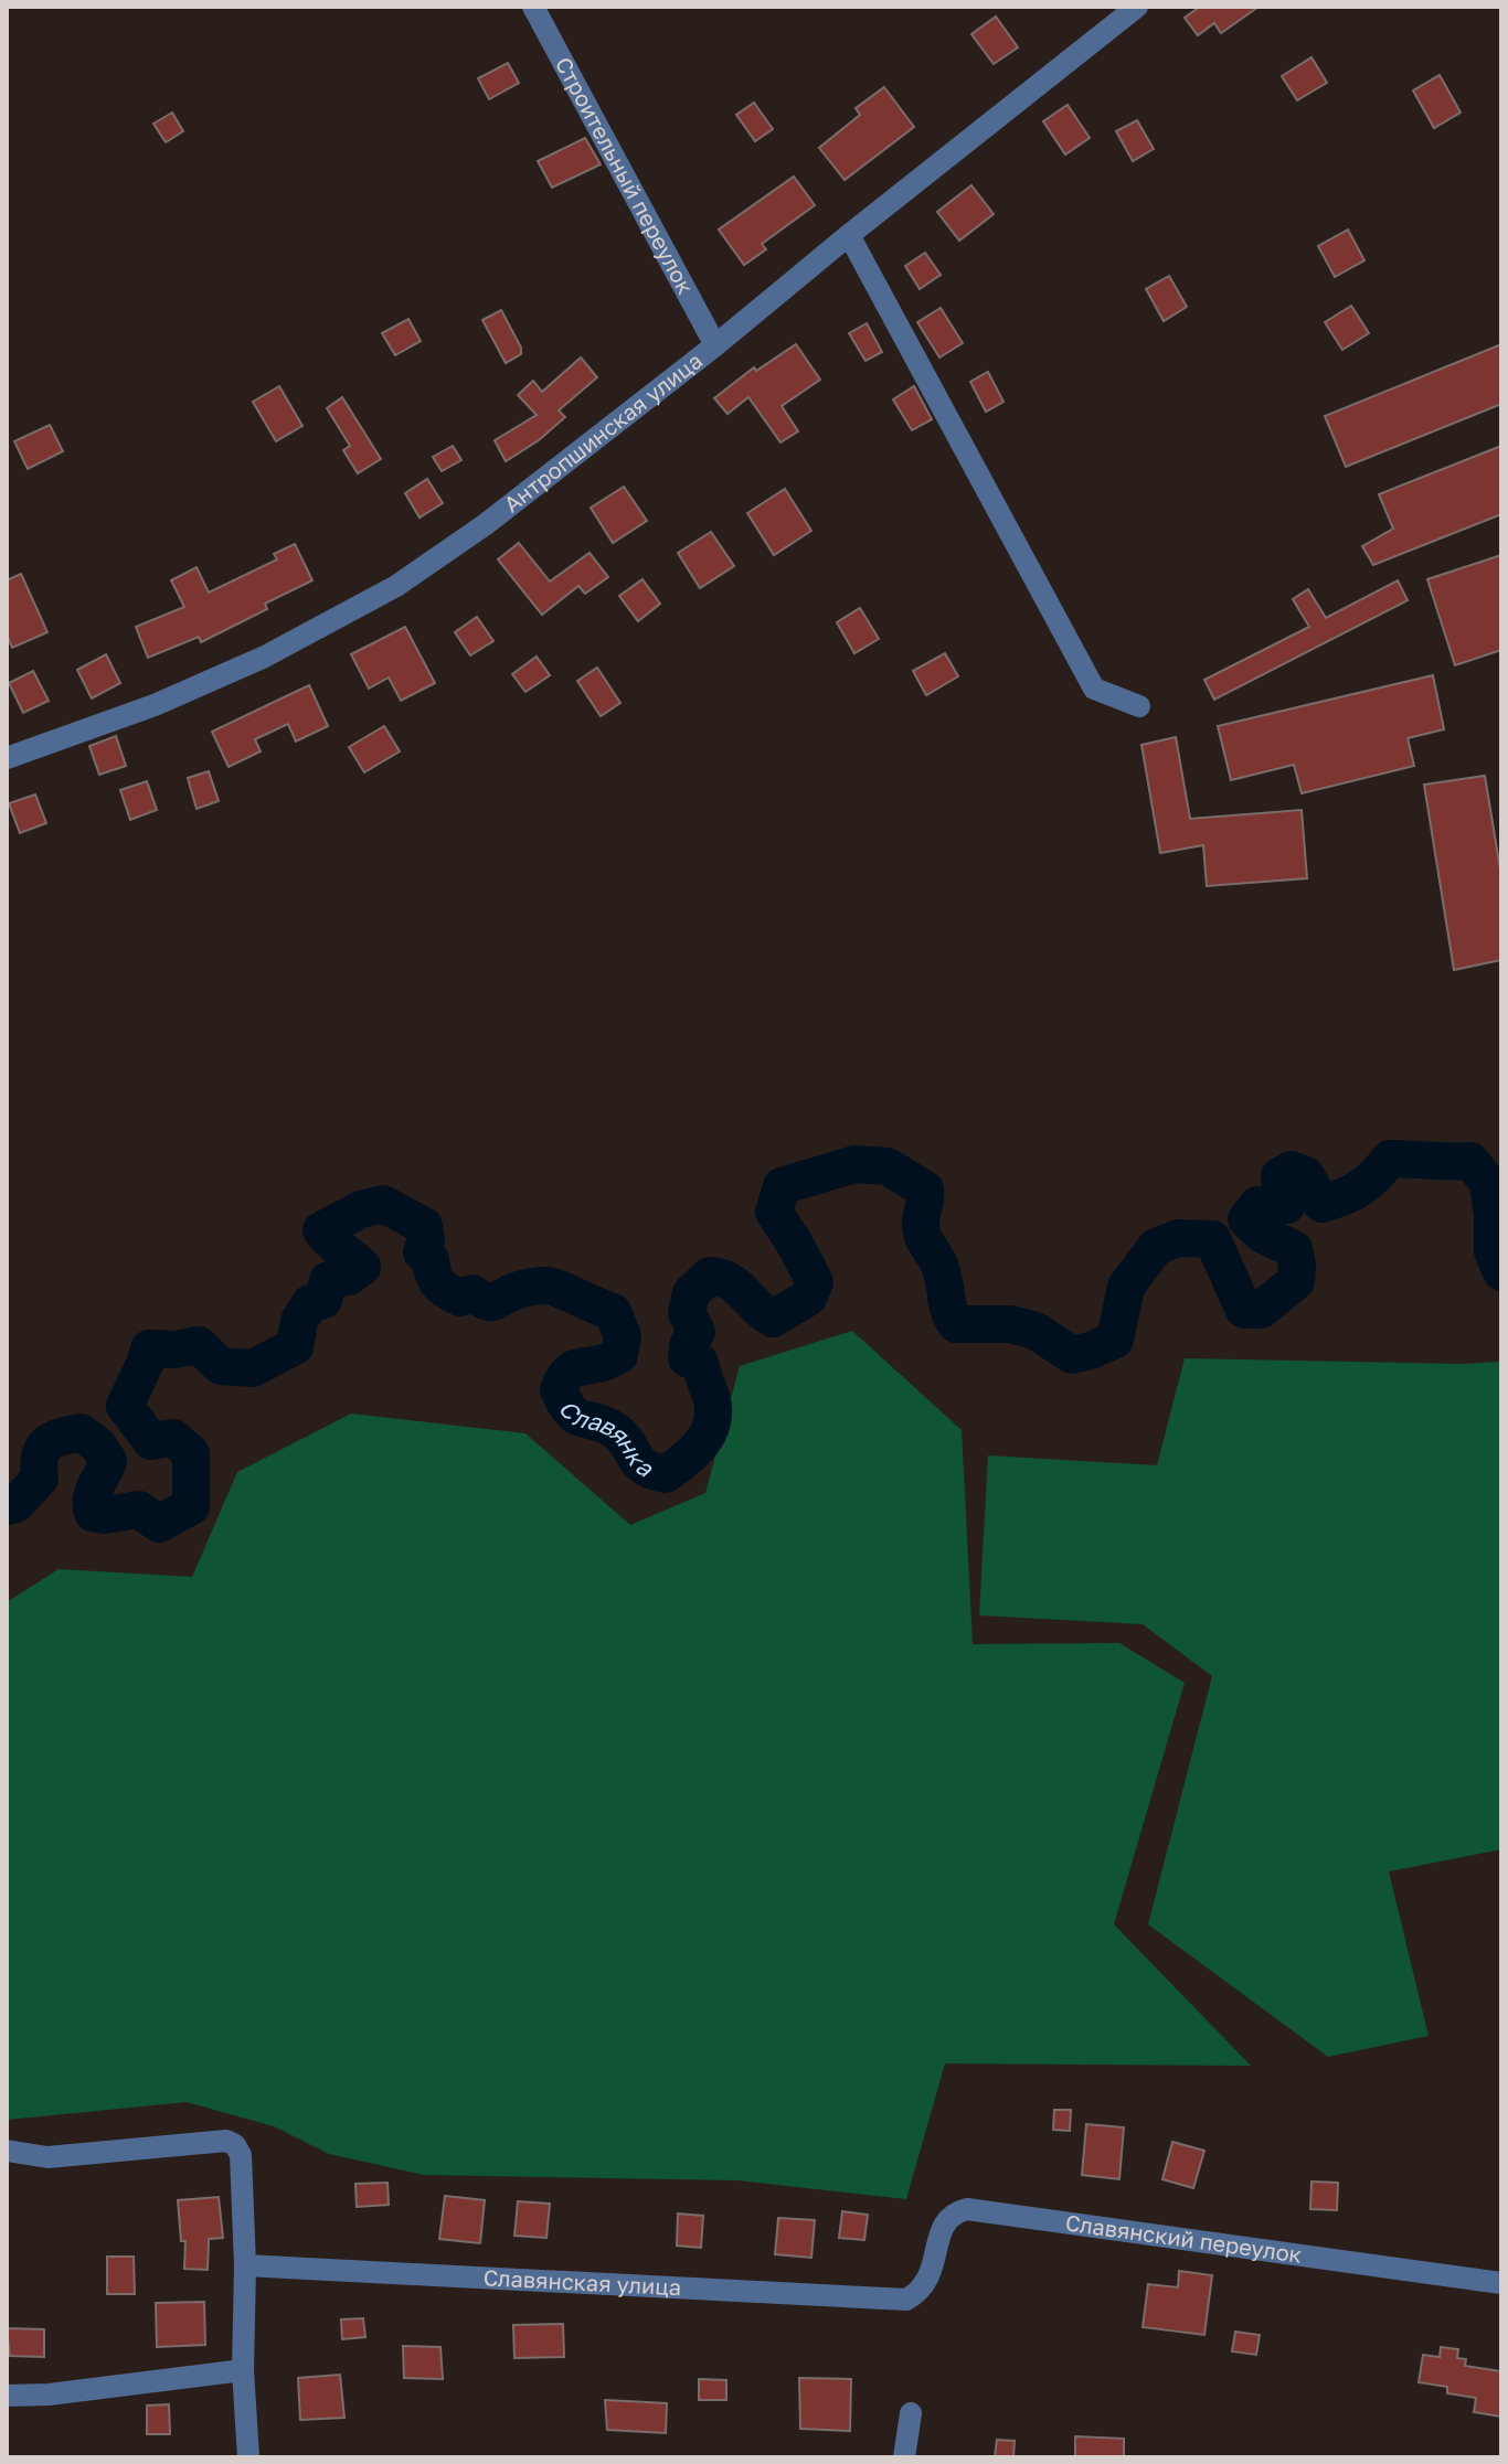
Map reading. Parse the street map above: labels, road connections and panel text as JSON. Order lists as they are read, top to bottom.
{
  "streets": {
    "street": [
      "Строительный переулок",
      "Антропшинская улица",
      "Славянский переулок",
      "Славянская улица"
    ]
  },
  "crossings": [
    ["Строительный переулок", "Антропшинская улица"],
    ["Славянский переулок", "Славянская улица"]
  ],
  "water": ["Славянка"]
}
